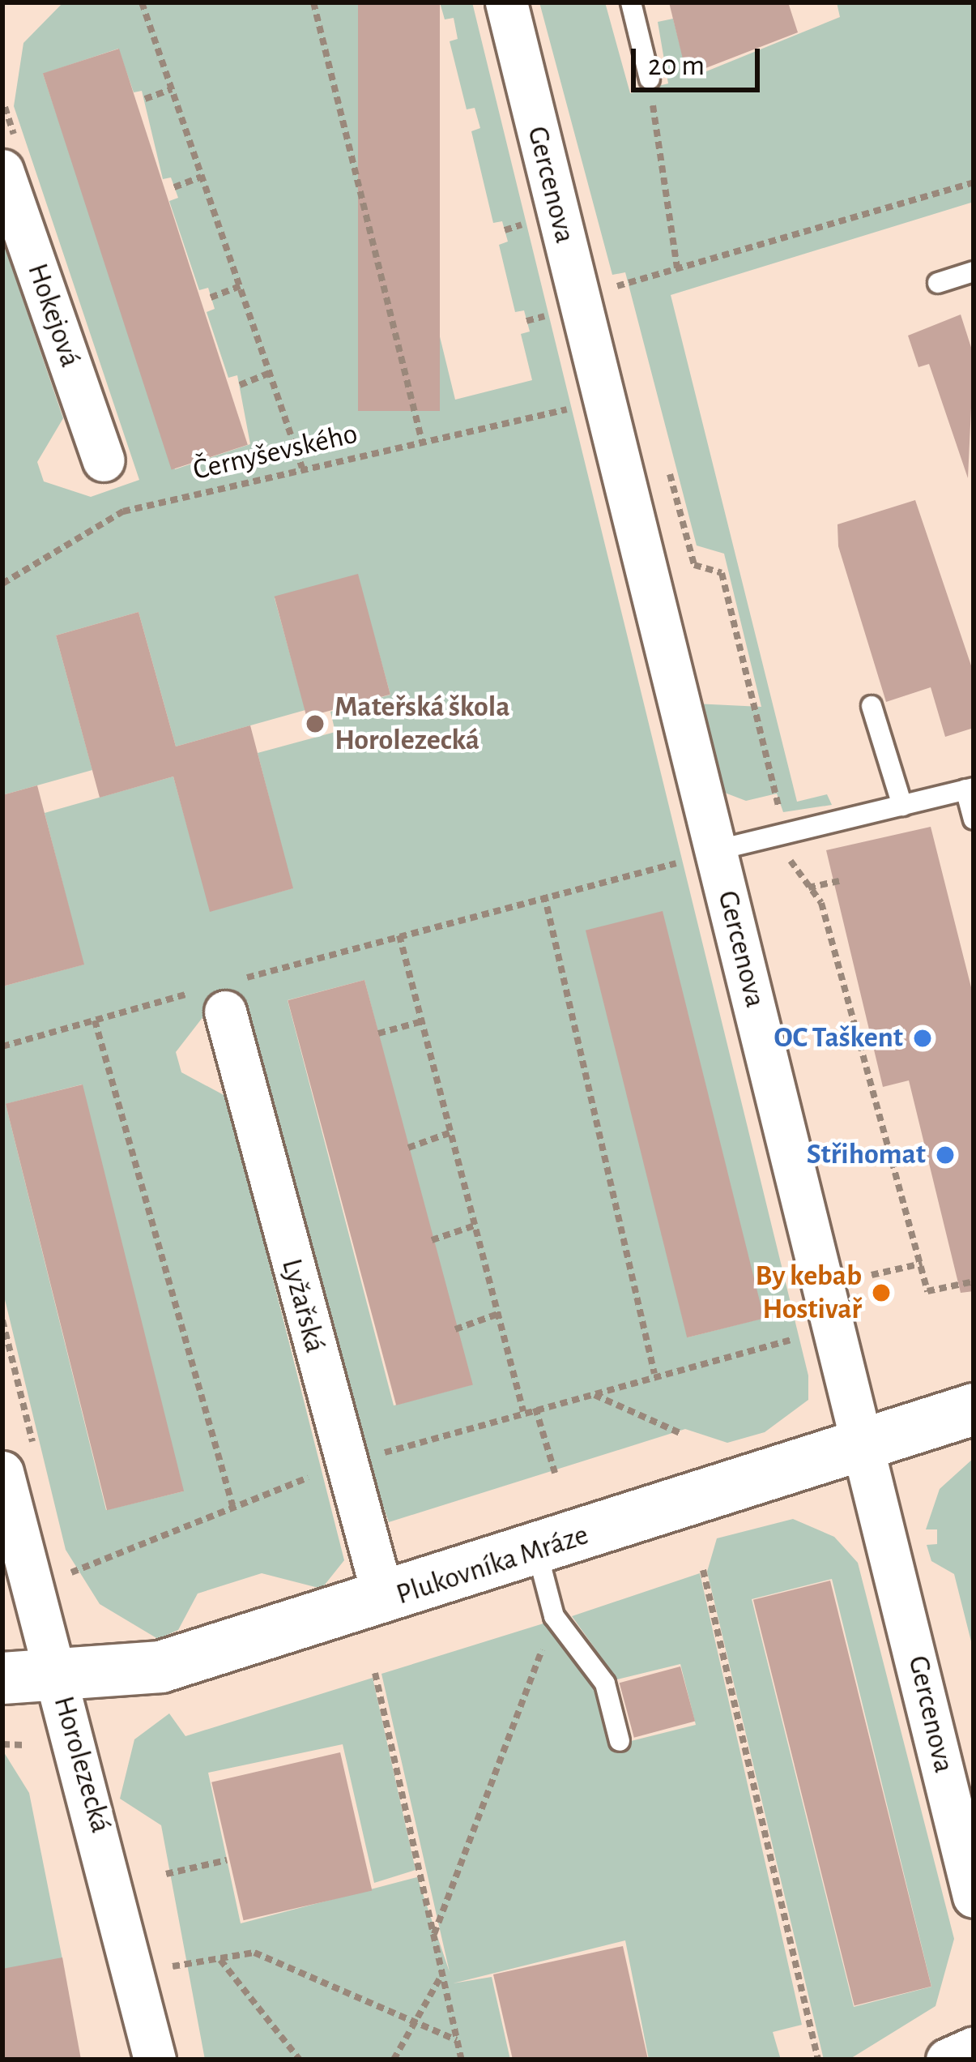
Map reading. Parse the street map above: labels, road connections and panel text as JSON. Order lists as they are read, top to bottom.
{
  "streets": {
    "street": [
      "Gercenova",
      "Hokejová",
      "Lyžařská",
      "Plukovníka Mráze",
      "Horolezecká"
    ],
    "path": ["Černyševského"]
  },
  "crossings": [
    ["Gercenova", "Plukovníka Mráze"],
    ["Lyžařská", "Plukovníka Mráze"],
    ["Plukovníka Mráze", "Horolezecká"]
  ],
  "places": [
    "Mateřská škola Horolezecká",
    "OC Taškent",
    "Střihomat",
    "By kebab Hostivař"
  ],
  "scale_bar": "20 m"
}
